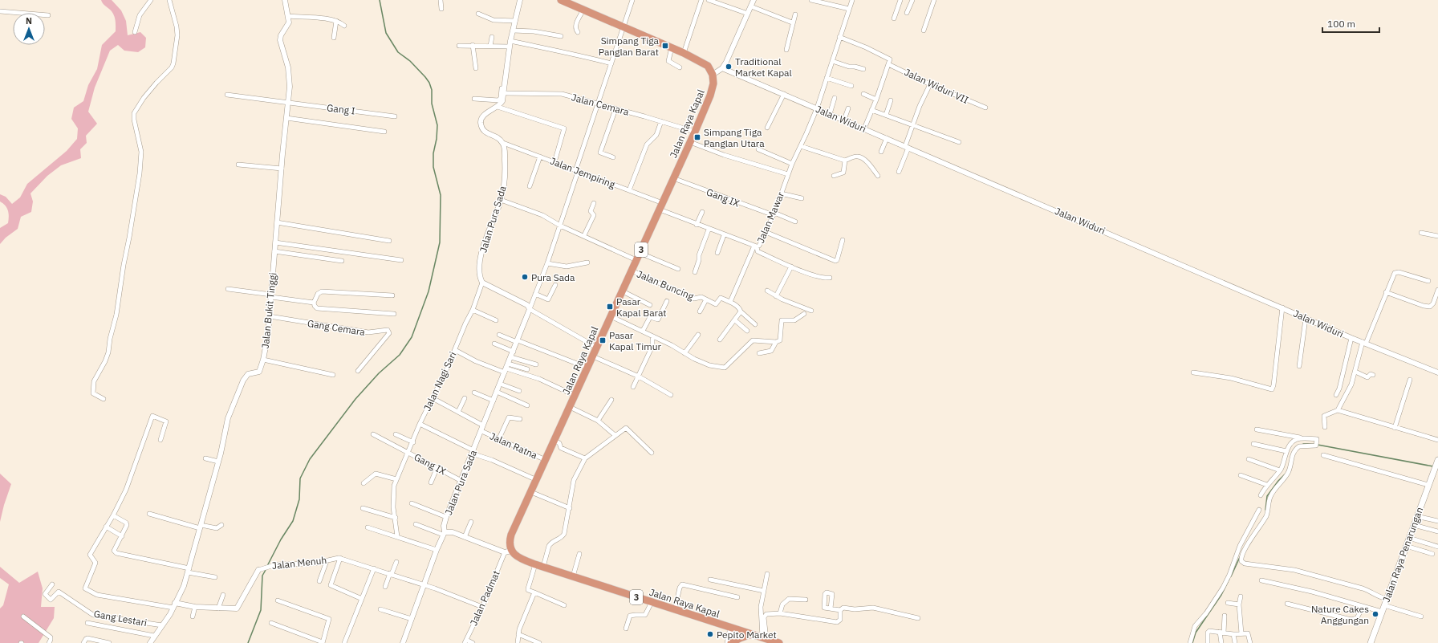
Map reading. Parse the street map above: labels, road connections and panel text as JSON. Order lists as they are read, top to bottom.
{
  "streets": {
    "highway": ["Jalan Raya Kapal", "3"],
    "main road": ["Jalan Raya Penarungan"],
    "street": [
      "Jalan Widuri VII",
      "Jalan Cemara",
      "Gang I",
      "Jalan Widuri",
      "Jalan Jempiring",
      "Gang IX",
      "Jalan Mawar",
      "Jalan Pura Sada",
      "Jalan Buncing",
      "Jalan Bukit Tinggi",
      "Gang Cemara",
      "Jalan Nagi Sari",
      "Jalan Ratna",
      "Jalan Menuh",
      "Jalan Padmat",
      "Gang Lestari"
    ]
  },
  "crossings": [
    ["Jalan Widuri VII", "Jalan Mawar"],
    ["Jalan Cemara", "Jalan Raya Kapal"],
    ["Gang I", "Jalan Bukit Tinggi"],
    ["Jalan Widuri", "Jalan Mawar"],
    ["Jalan Raya Kapal", "Jalan Jempiring"],
    ["Jalan Raya Kapal", "Gang IX"],
    ["Jalan Raya Kapal", "Jalan Mawar"],
    ["Jalan Raya Kapal", "Jalan Buncing"],
    ["Jalan Raya Kapal", "Jalan Ratna"],
    ["Jalan Raya Kapal", "Jalan Padmat"],
    ["Jalan Jempiring", "Jalan Mawar"],
    ["Jalan Jempiring", "Jalan Pura Sada"],
    ["Gang IX", "Jalan Mawar"],
    ["Gang IX", "Jalan Pura Sada"],
    ["Gang IX", "Jalan Nagi Sari"],
    ["Jalan Pura Sada", "Jalan Nagi Sari"],
    ["Jalan Pura Sada", "Jalan Ratna"],
    ["Jalan Pura Sada", "Jalan Menuh"],
    ["Jalan Bukit Tinggi", "Gang Cemara"],
    ["Jalan Bukit Tinggi", "Jalan Menuh"],
    ["Jalan Bukit Tinggi", "Gang Lestari"],
    ["Jalan Menuh", "Jalan Padmat"]
  ],
  "places": {
    "transit": [
      "Simpang Tiga Panglan Barat",
      "Simpang Tiga Panglan Utara",
      "Pasar Kapal Barat",
      "Pasar Kapal Timur"
    ],
    "other": [
      "Traditional Market Kapal",
      "Pura Sada",
      "Nature Cakes Anggungan",
      "Pepito Market"
    ]
  },
  "scale_bar": "100 m",
  "north": "top"
}
